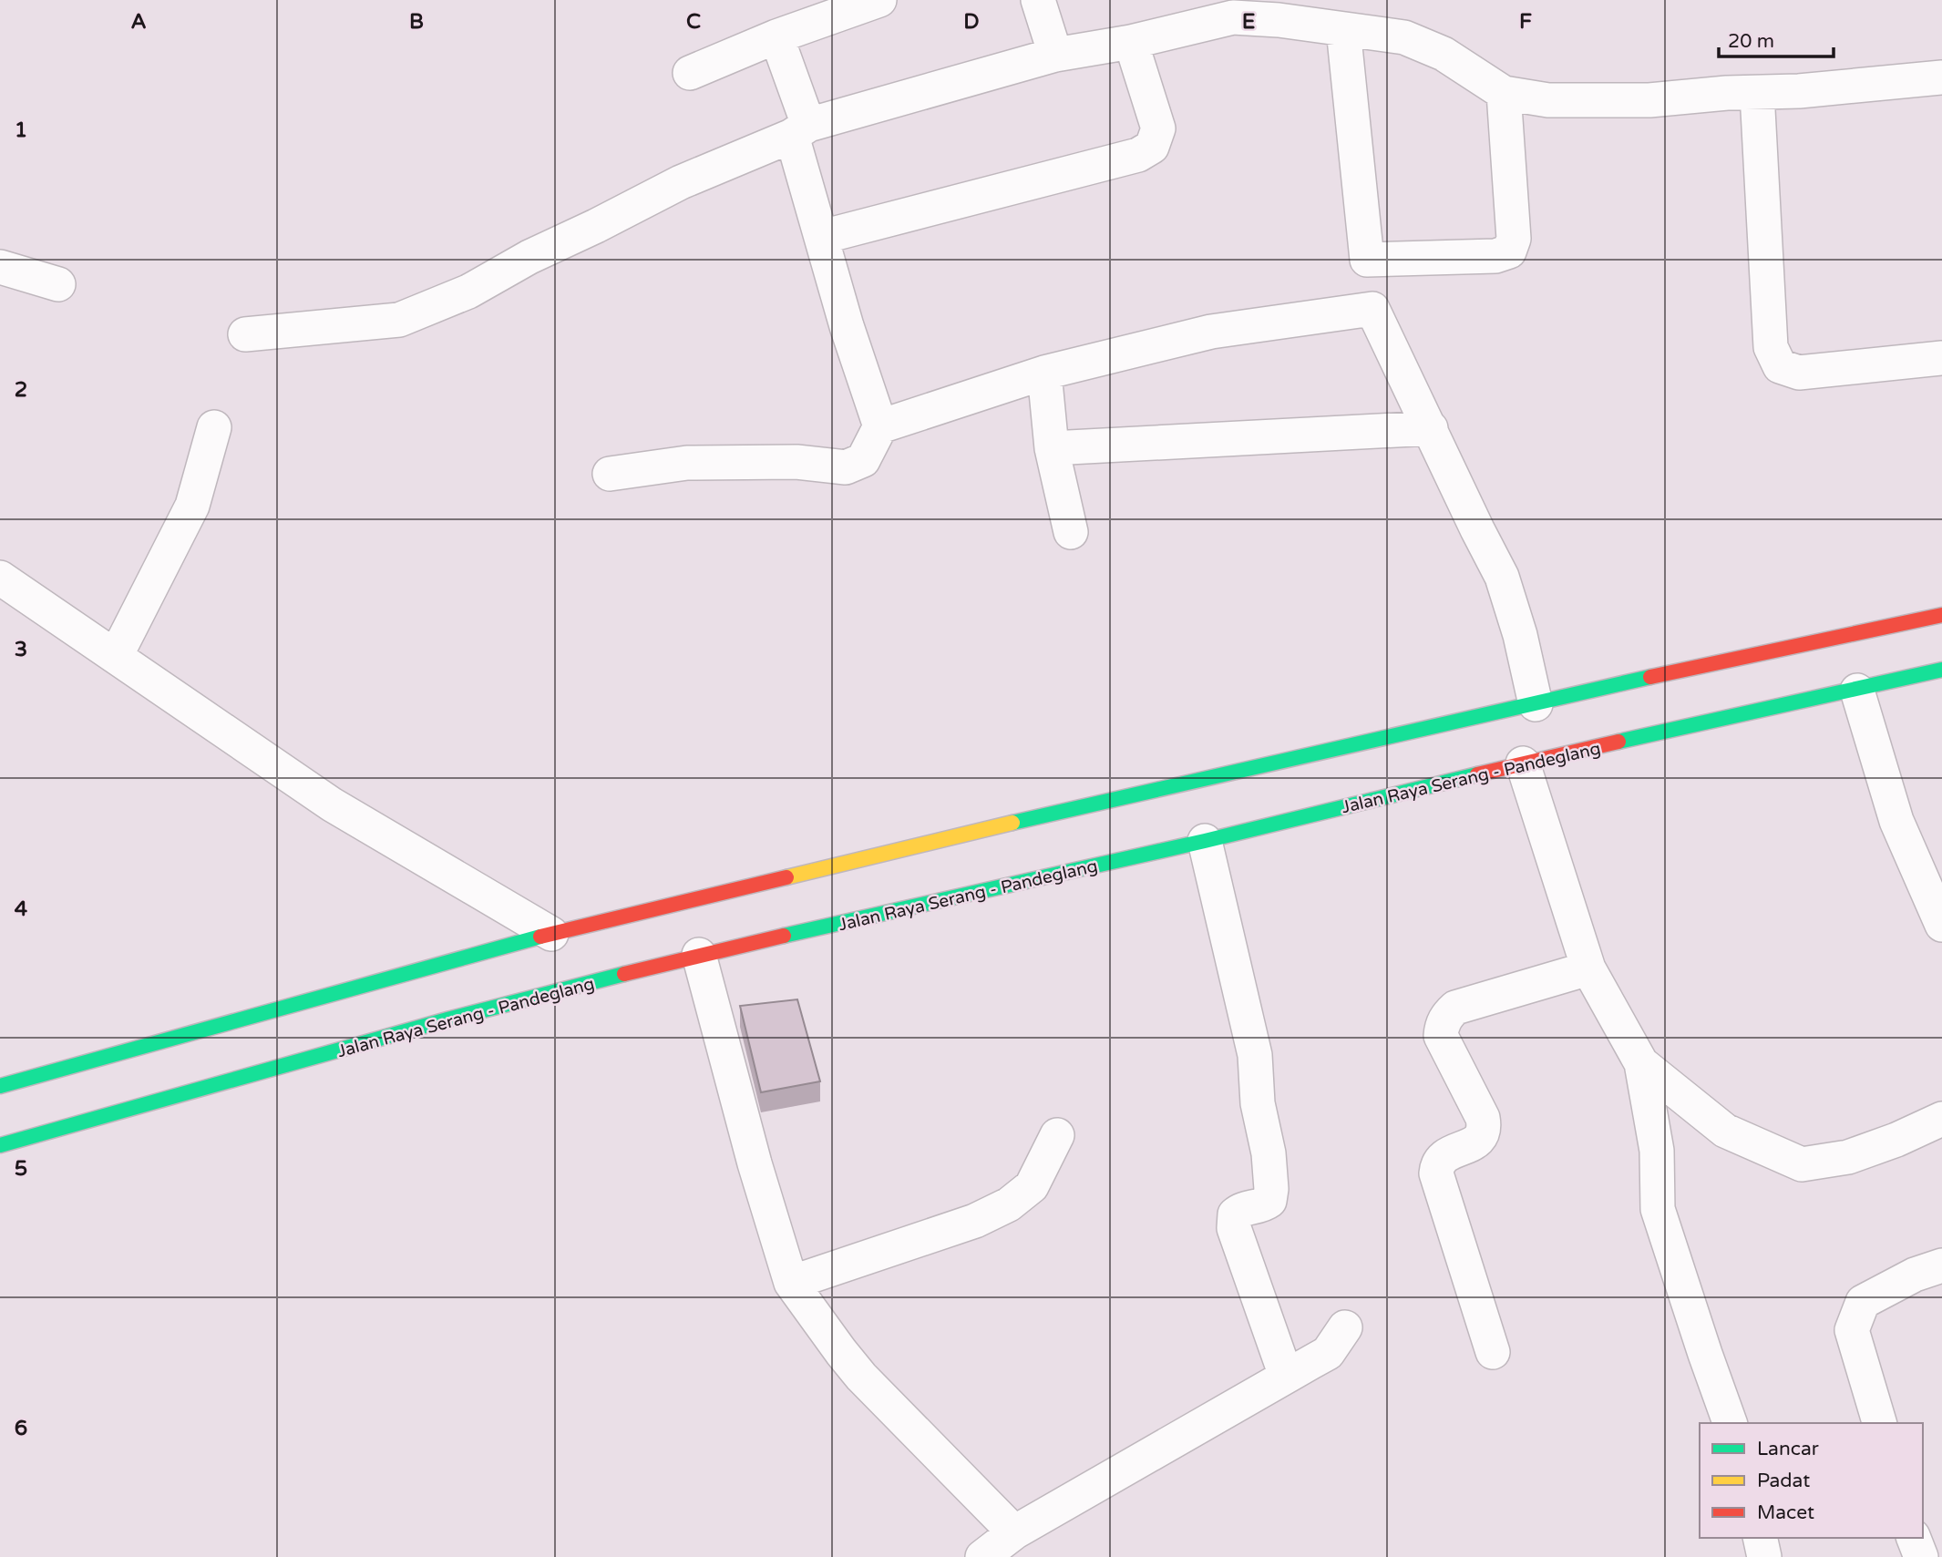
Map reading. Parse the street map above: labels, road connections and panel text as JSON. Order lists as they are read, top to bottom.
{
  "streets": {
    "highway": ["Jalan Raya Serang - Pandeglang"]
  },
  "legend": ["Lancar", "Padat", "Macet"],
  "scale_bar": "20 m",
  "grid": {
    "columns": [
      "A",
      "B",
      "C",
      "D",
      "E",
      "F"
    ],
    "rows": [
      "1",
      "2",
      "3",
      "4",
      "5",
      "6"
    ]
  }
}
